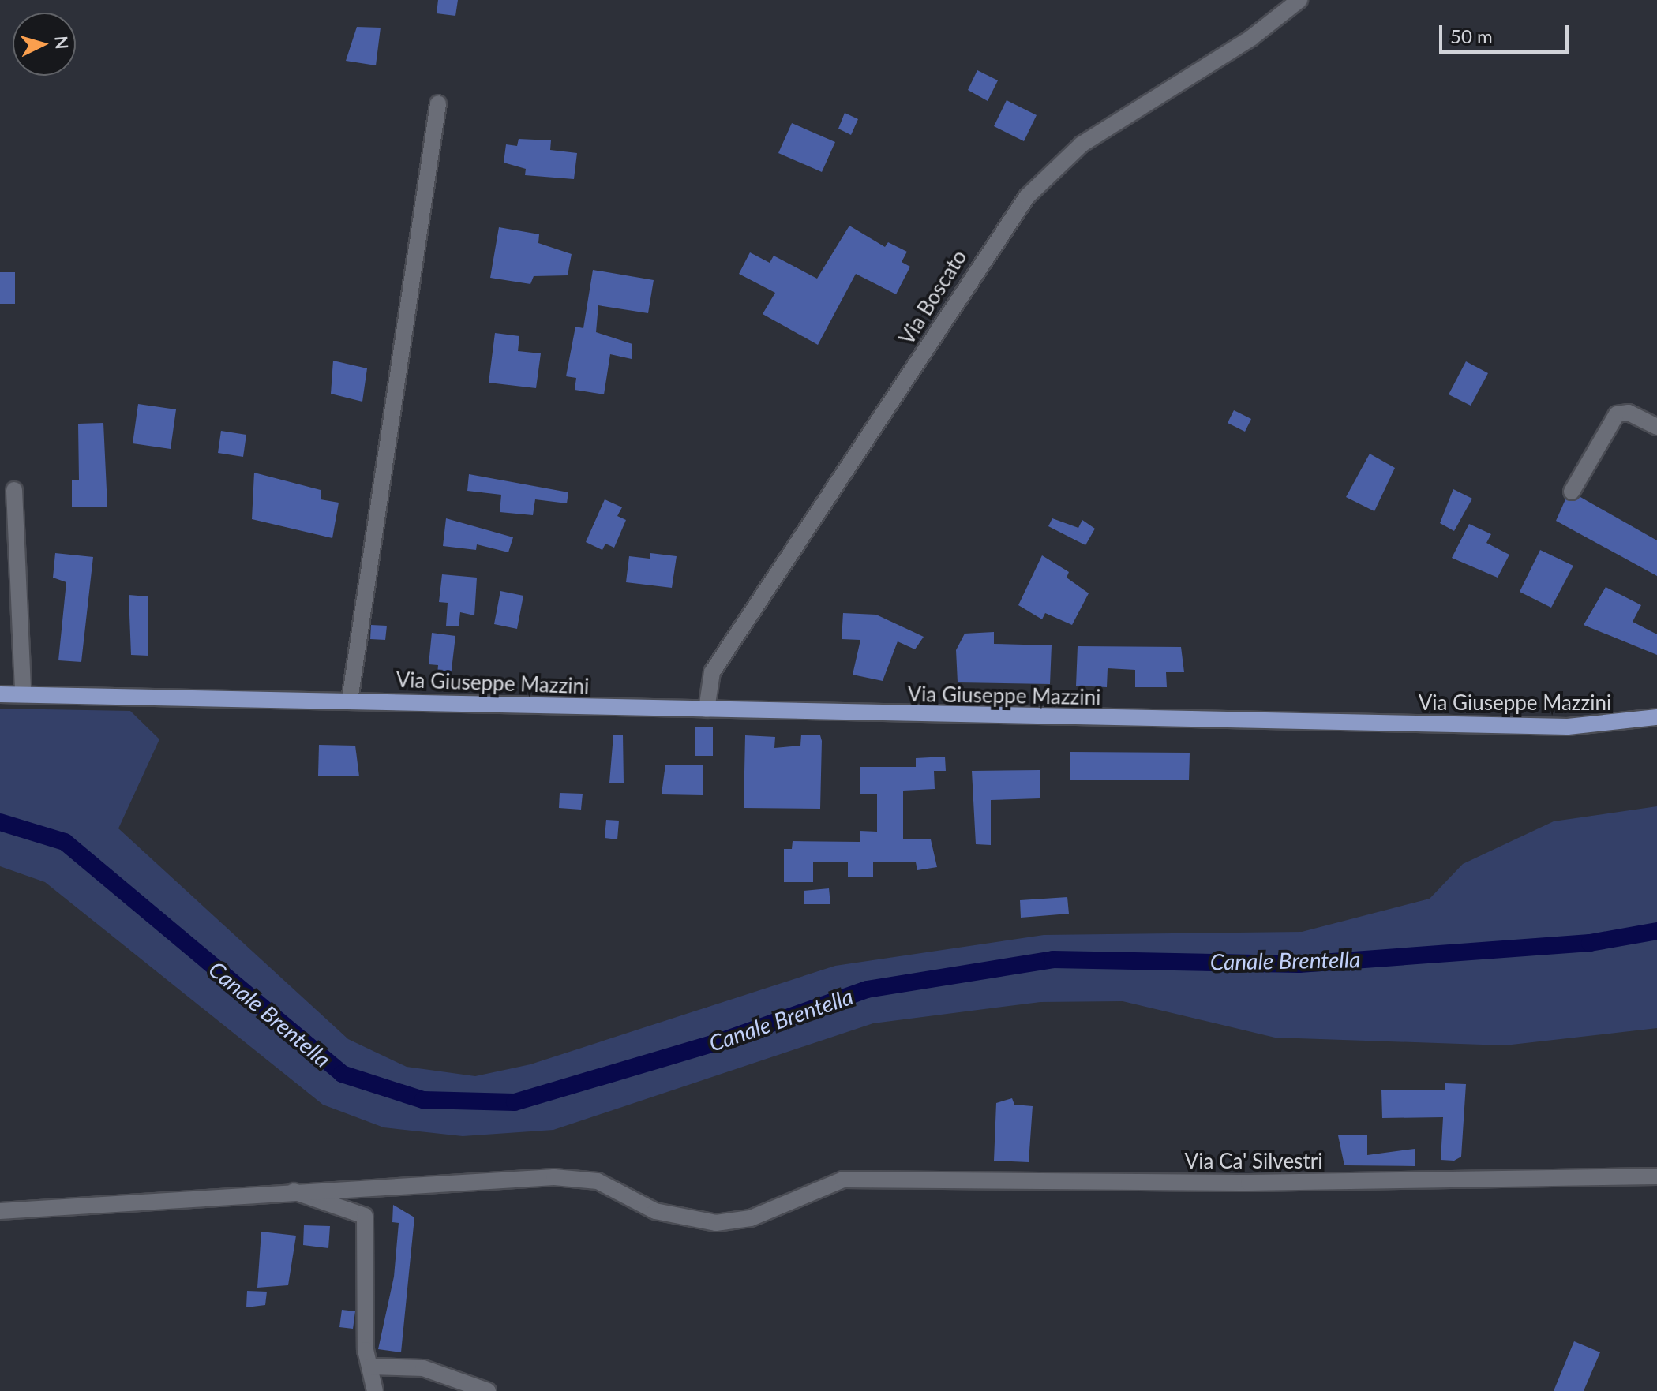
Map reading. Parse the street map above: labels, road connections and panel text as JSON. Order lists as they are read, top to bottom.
{
  "streets": {
    "main road": ["Via Giuseppe Mazzini"],
    "street": ["Via Boscato", "Via Ca' Silvestri"]
  },
  "crossings": [
    ["Via Boscato", "Via Giuseppe Mazzini"]
  ],
  "water": ["Canale Brentella"],
  "scale_bar": "50 m",
  "north": "right"
}
